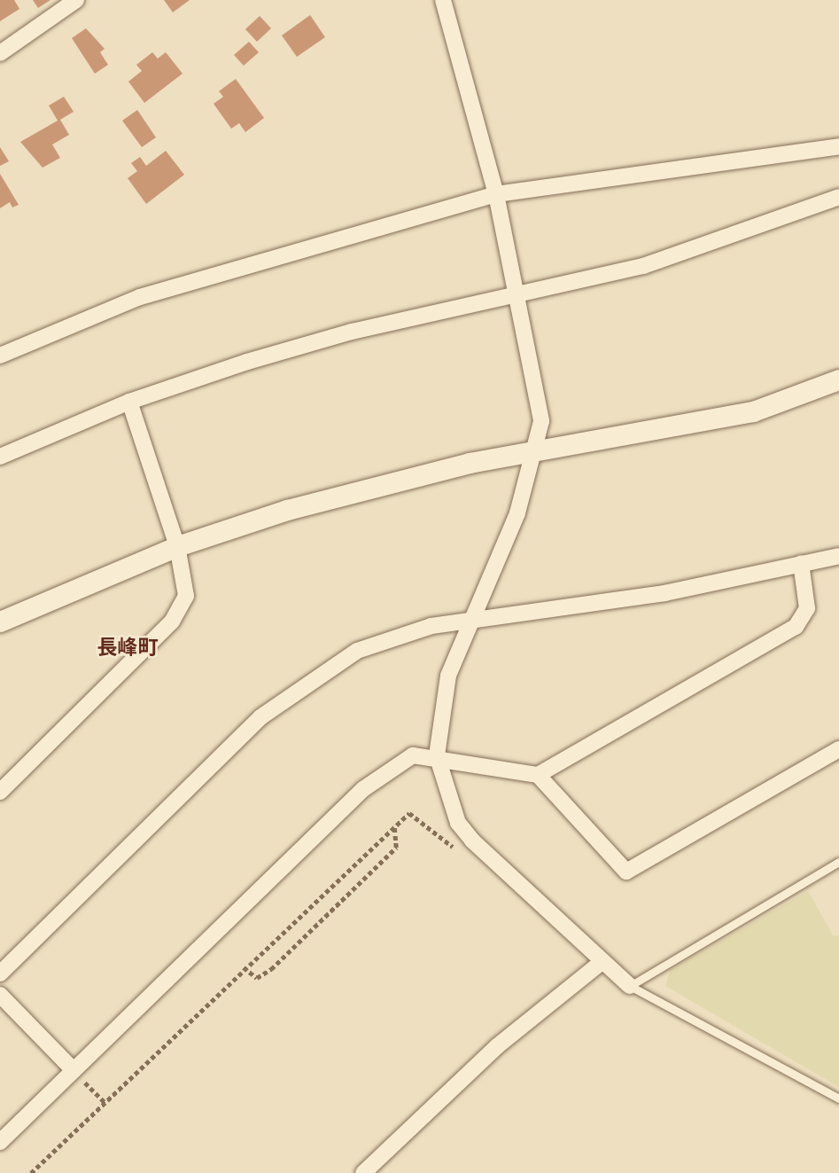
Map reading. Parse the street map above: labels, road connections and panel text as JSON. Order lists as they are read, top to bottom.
{
  "districts": ["長峰町"]
}
